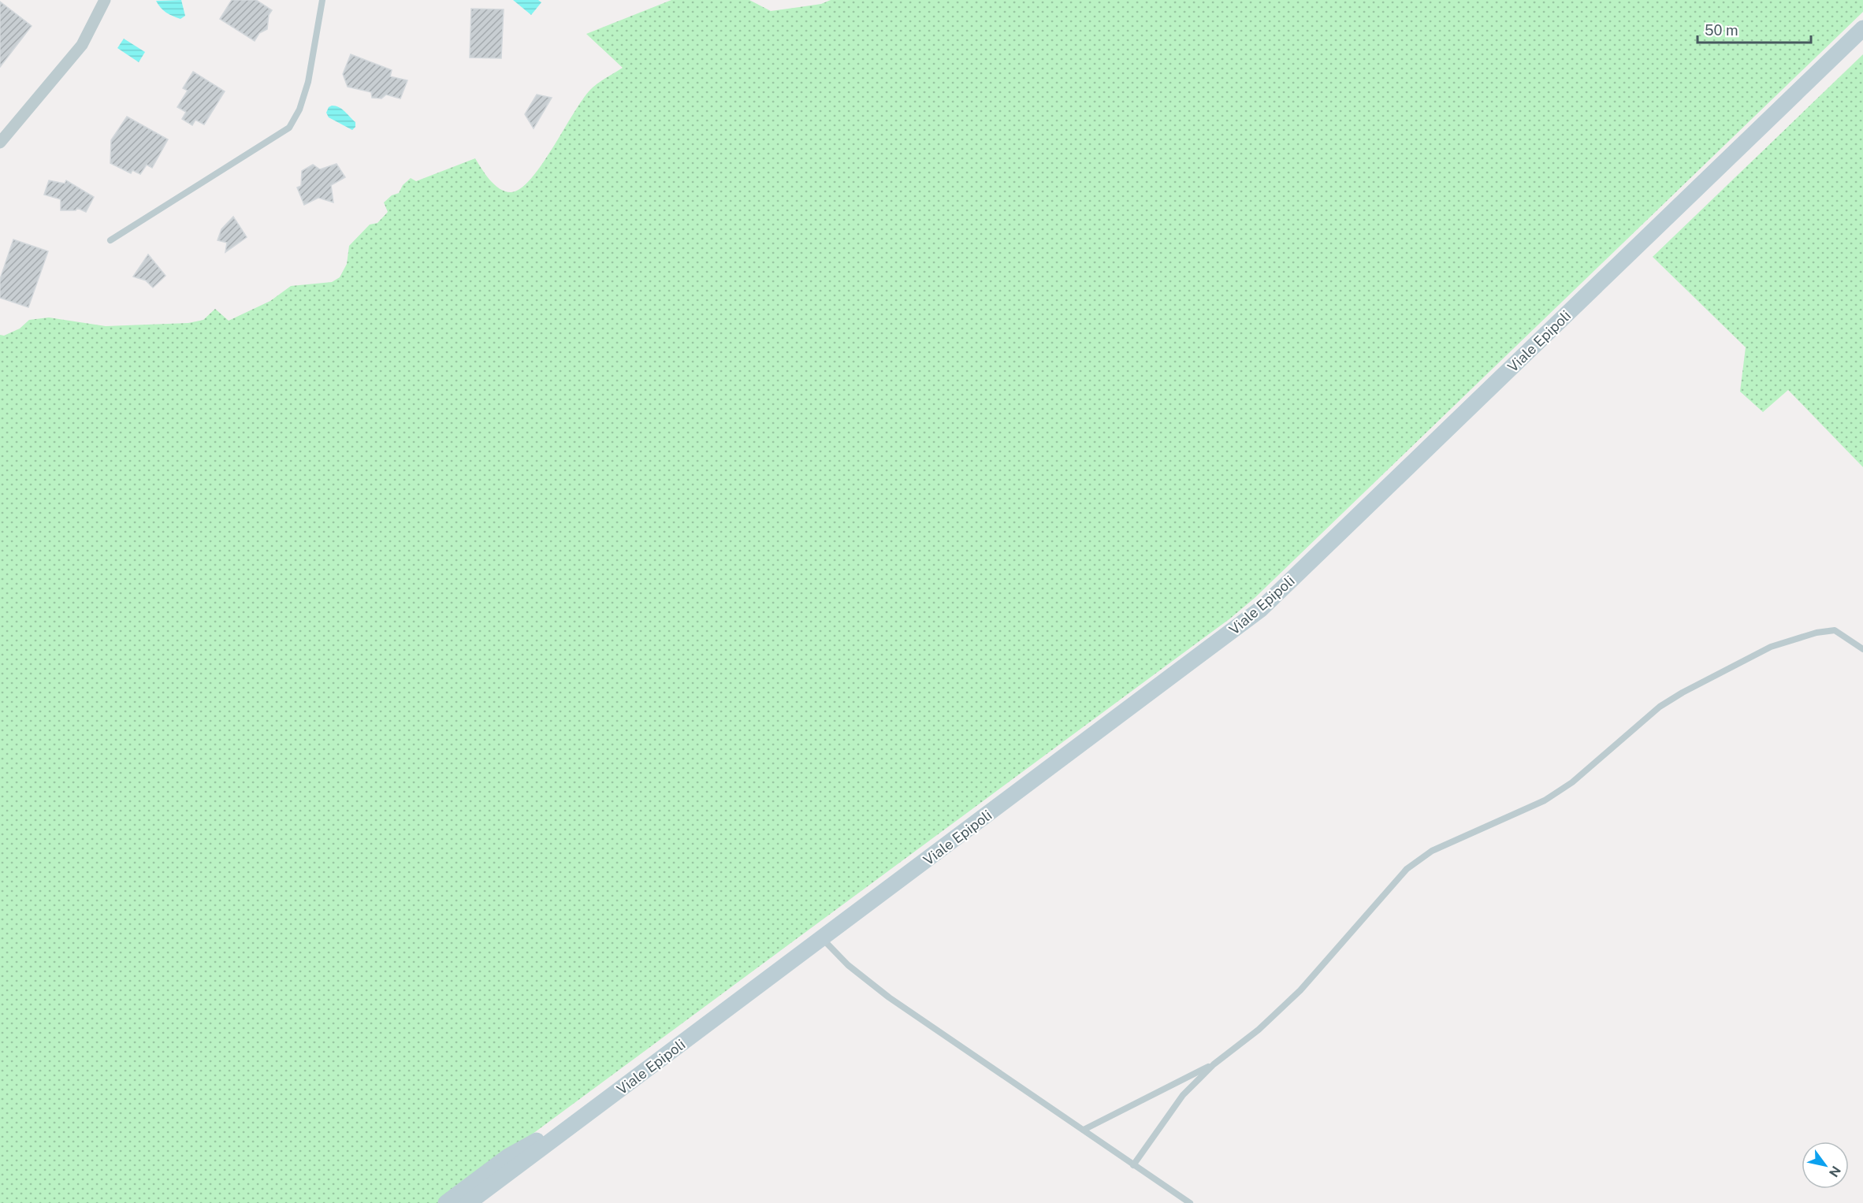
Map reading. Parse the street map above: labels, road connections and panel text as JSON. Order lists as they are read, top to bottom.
{
  "streets": {
    "main road": ["Viale Epipoli"]
  },
  "scale_bar": "50 m",
  "north": "bottom right"
}
